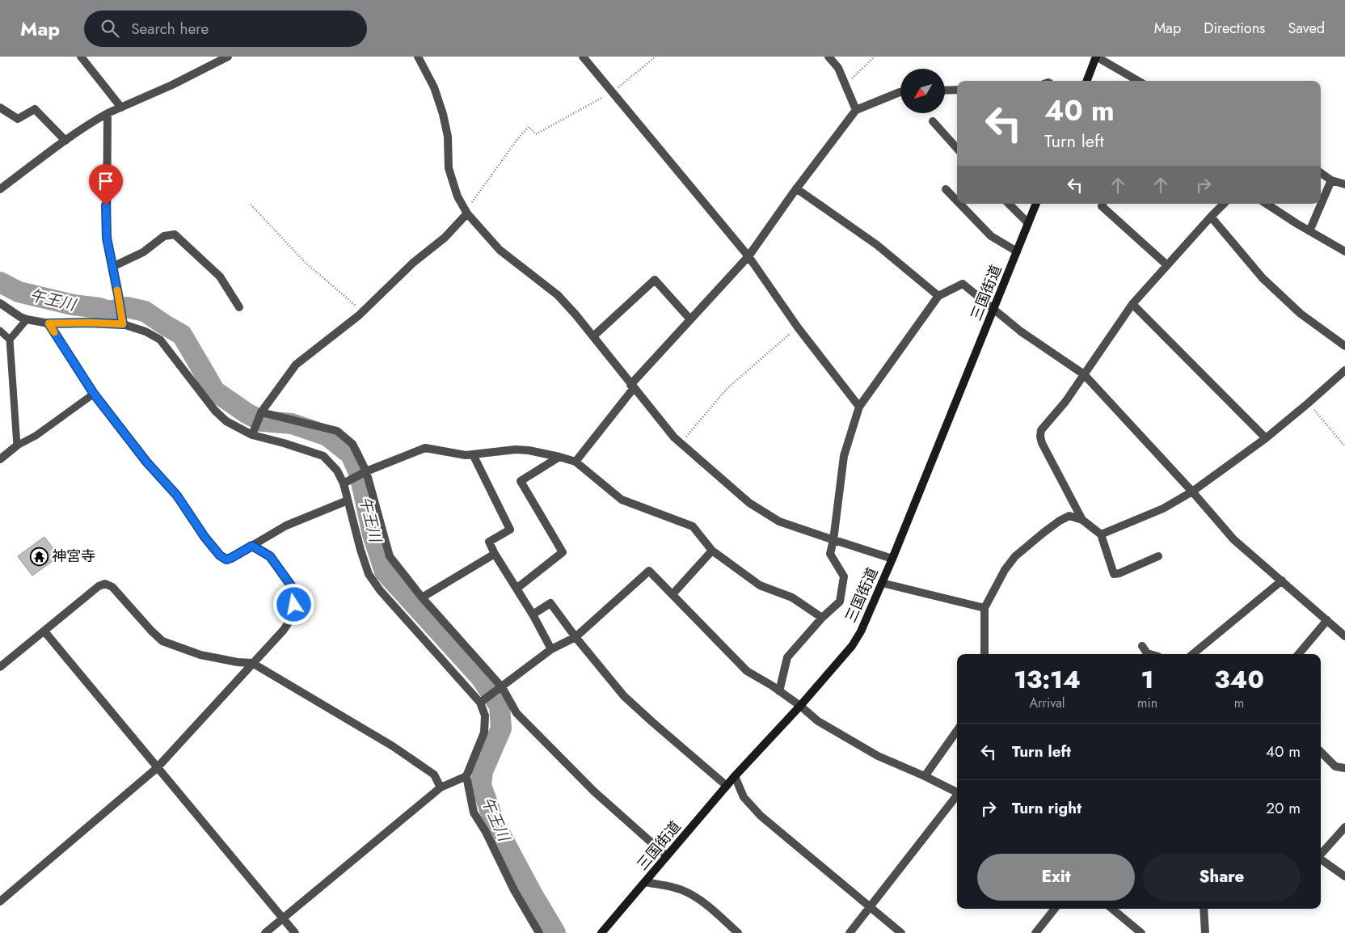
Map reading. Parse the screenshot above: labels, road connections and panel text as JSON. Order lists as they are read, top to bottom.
{
  "streets": {
    "street": ["三国街道"]
  },
  "water": ["午王川"],
  "places": {
    "temple": ["神宮寺"]
  },
  "north": "bottom left",
  "page": {
    "header": "Map",
    "search": "Search here",
    "nav": ["Map", "Directions", "Saved"],
    "turn": ["40 m", "Turn left"],
    "eta": [
      "13:14",
      "Arrival",
      "1",
      "min",
      "340",
      "m"
    ],
    "list": [
      {
        "name": "Turn left",
        "value": "40 m"
      },
      {
        "name": "Turn right",
        "value": "20 m"
      }
    ],
    "buttons": ["Exit", "Share"]
  }
}
